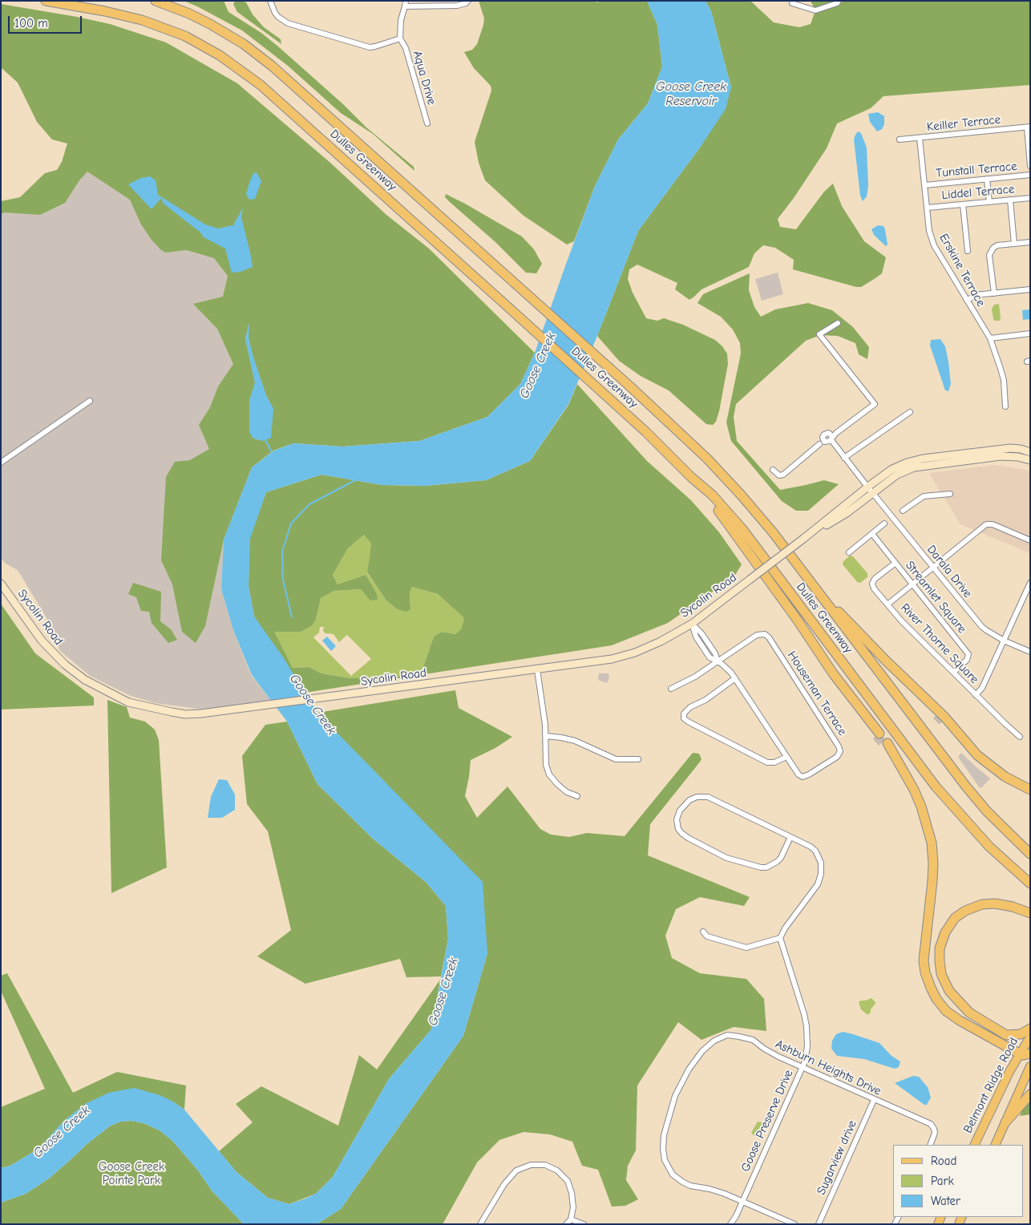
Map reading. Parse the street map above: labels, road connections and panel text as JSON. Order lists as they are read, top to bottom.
{
  "streets": {
    "highway": ["Dulles Greenway"],
    "main road": ["Sycolin Road", "Belmont Ridge Road"],
    "street": [
      "Aqua Drive",
      "Keiller Terrace",
      "Tunstall Terrace",
      "Liddel Terrace",
      "Erskine Terrace",
      "Darala Drive",
      "Streamlet Square",
      "River Thorne Square",
      "Houseman Terrace",
      "Ashburn Heights Drive",
      "Goose Preserve Drive",
      "Sugarview drive"
    ]
  },
  "crossings": [
    ["Keiller Terrace", "Erskine Terrace"],
    ["Tunstall Terrace", "Erskine Terrace"],
    ["Liddel Terrace", "Erskine Terrace"],
    ["Darala Drive", "Sycolin Road"],
    ["Sycolin Road", "Houseman Terrace"],
    ["Streamlet Square", "River Thorne Square"],
    ["Ashburn Heights Drive", "Goose Preserve Drive"],
    ["Ashburn Heights Drive", "Sugarview drive"]
  ],
  "water": ["Goose Creek Reservoir", "Goose Creek"],
  "parks": ["Goose Creek Pointe Park"],
  "legend": ["Road", "Park", "Water"],
  "scale_bar": "100 m"
}
